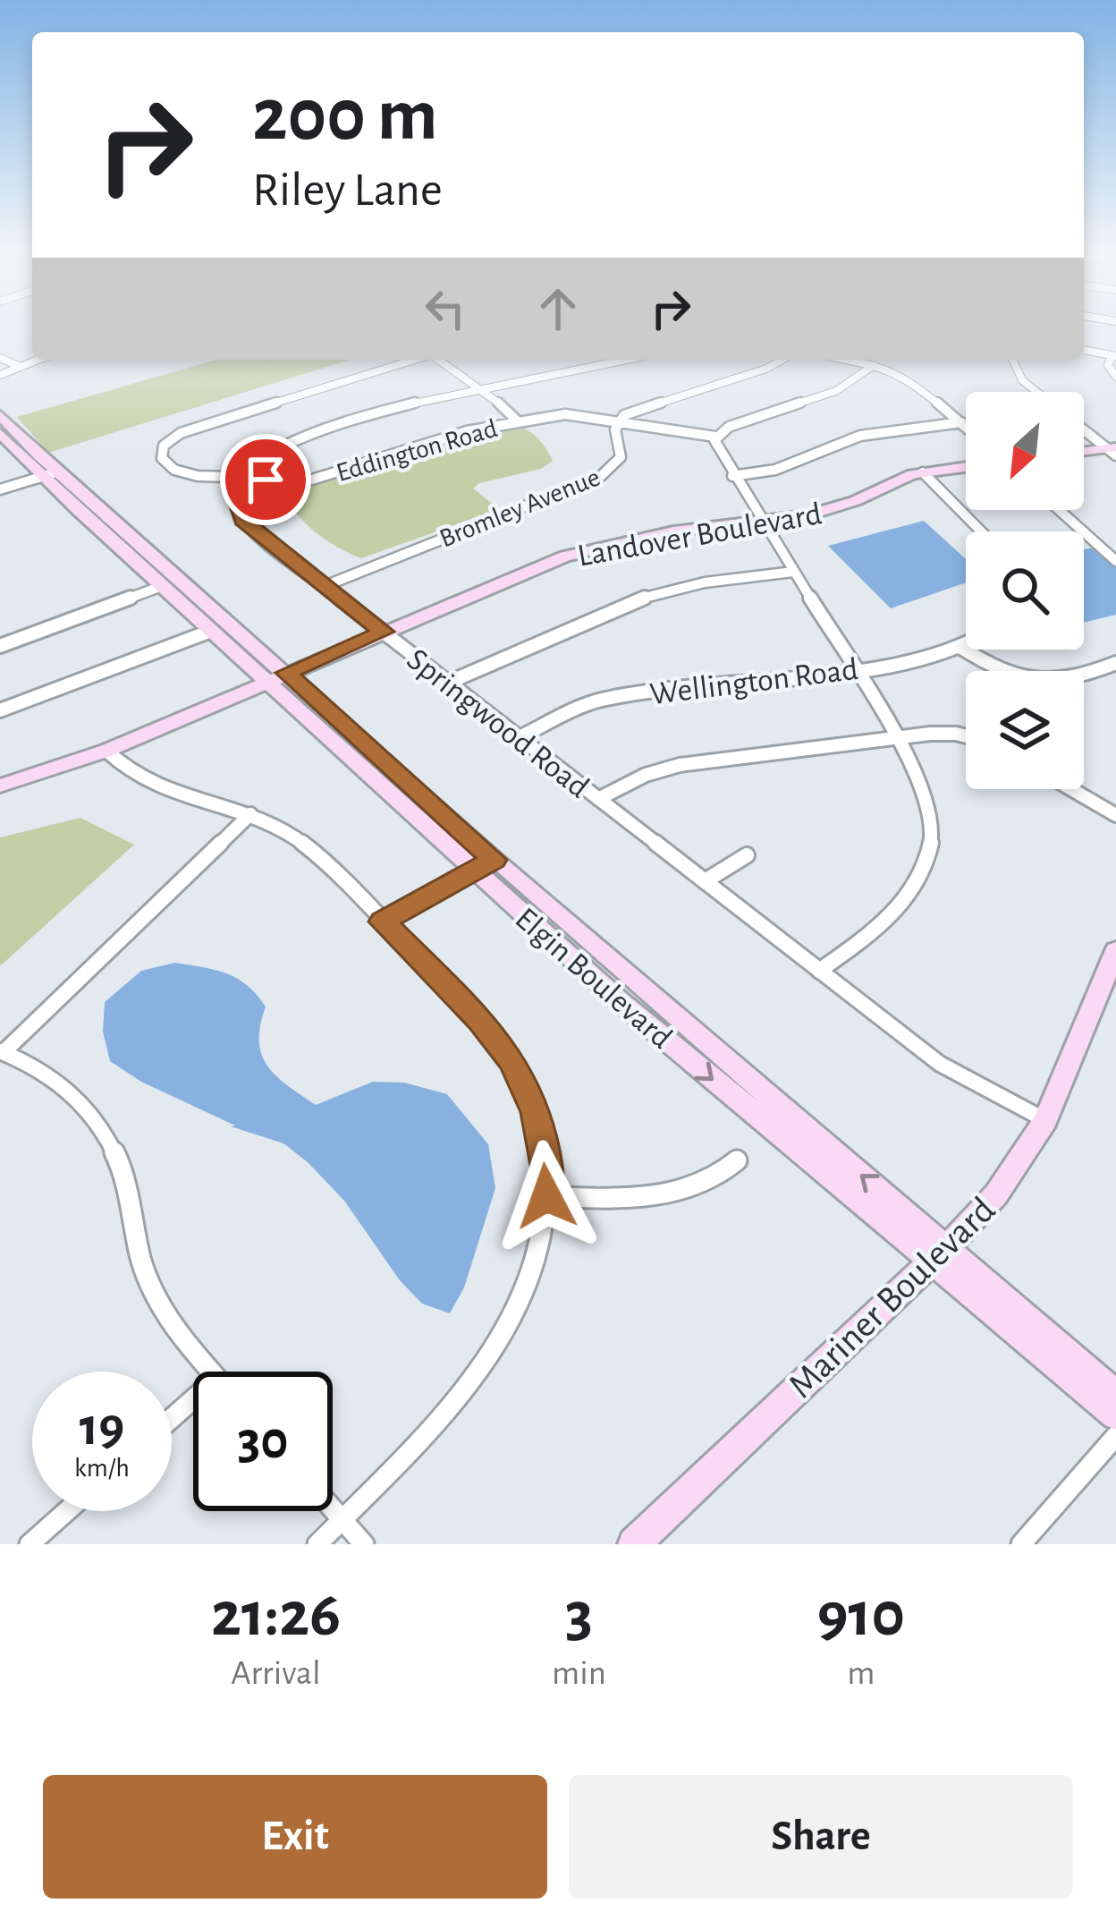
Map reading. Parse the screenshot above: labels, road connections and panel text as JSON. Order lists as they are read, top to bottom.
{
  "streets": {
    "main road": ["Landover Boulevard", "Elgin Boulevard", "Mariner Boulevard"],
    "street": [
      "Eddington Road",
      "Bromley Avenue",
      "Wellington Road",
      "Springwood Road"
    ]
  },
  "crossings": [
    ["Eddington Road", "Bromley Avenue"],
    ["Eddington Road", "Springwood Road"],
    ["Bromley Avenue", "Springwood Road"],
    ["Landover Boulevard", "Springwood Road"],
    ["Landover Boulevard", "Elgin Boulevard"],
    ["Wellington Road", "Springwood Road"],
    ["Springwood Road", "Mariner Boulevard"],
    ["Elgin Boulevard", "Mariner Boulevard"]
  ],
  "north": "bottom left",
  "page": {
    "turn": ["200 m", "Riley Lane"],
    "speed": "19 km/h",
    "limit": "30",
    "eta": [
      "21:26",
      "Arrival",
      "3",
      "min",
      "910",
      "m"
    ],
    "buttons": ["Exit", "Share"]
  }
}
